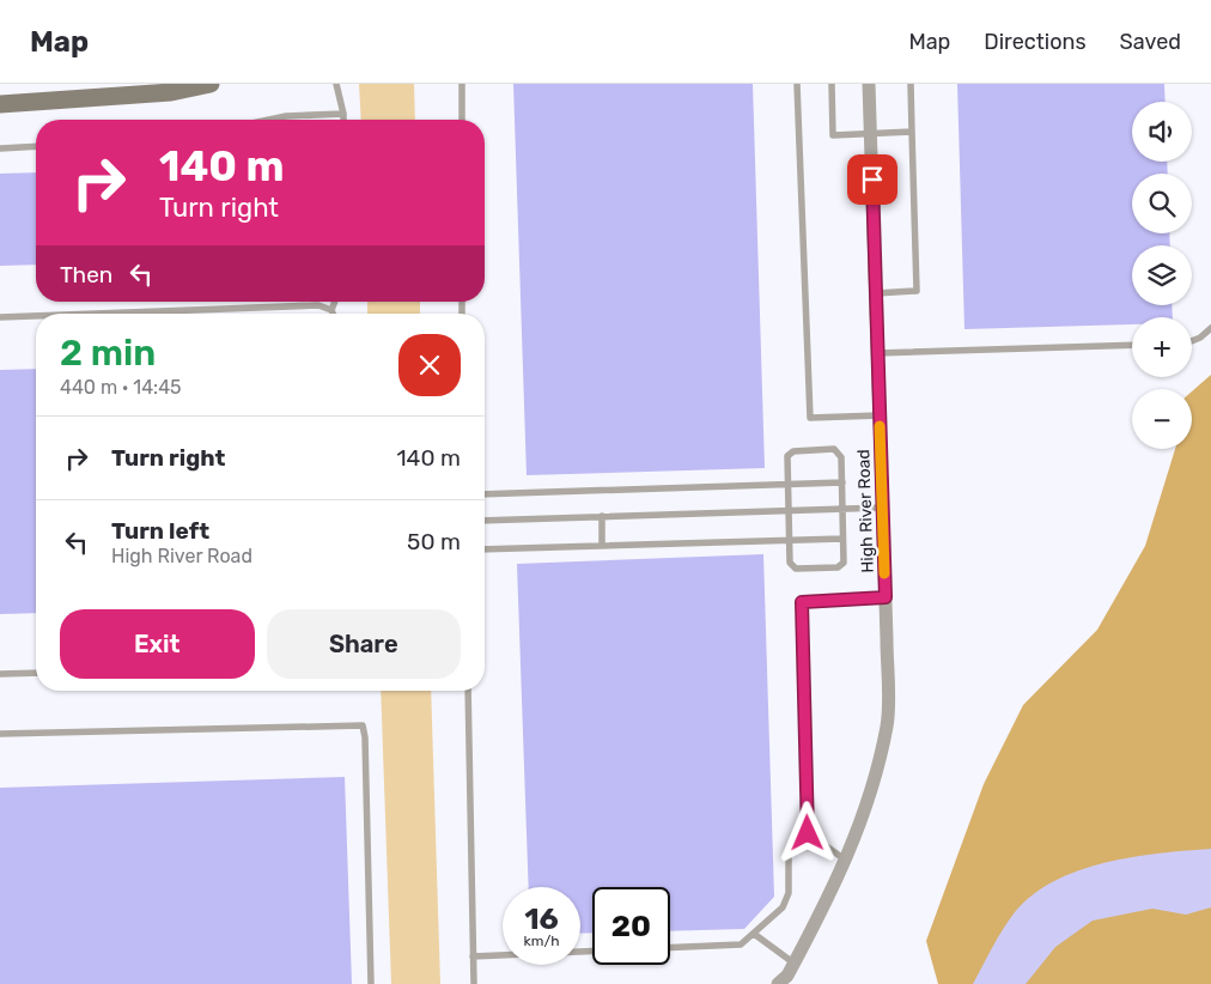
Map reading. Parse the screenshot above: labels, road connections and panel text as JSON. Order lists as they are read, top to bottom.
{
  "streets": {
    "street": ["High River Road"]
  },
  "page": {
    "header": "Map",
    "nav": ["Map", "Directions", "Saved"],
    "map_buttons": ["+", "−"],
    "turn": ["140 m", "Turn right"],
    "then": "Then",
    "heading": ["2 min", "440 m · 14:45"],
    "list": [
      {
        "name": "Turn right",
        "value": "140 m"
      },
      {
        "name": "Turn left",
        "note": "High River Road",
        "value": "50 m"
      }
    ],
    "buttons": ["Exit", "Share"],
    "speed": "16 km/h",
    "limit": "20"
  }
}
